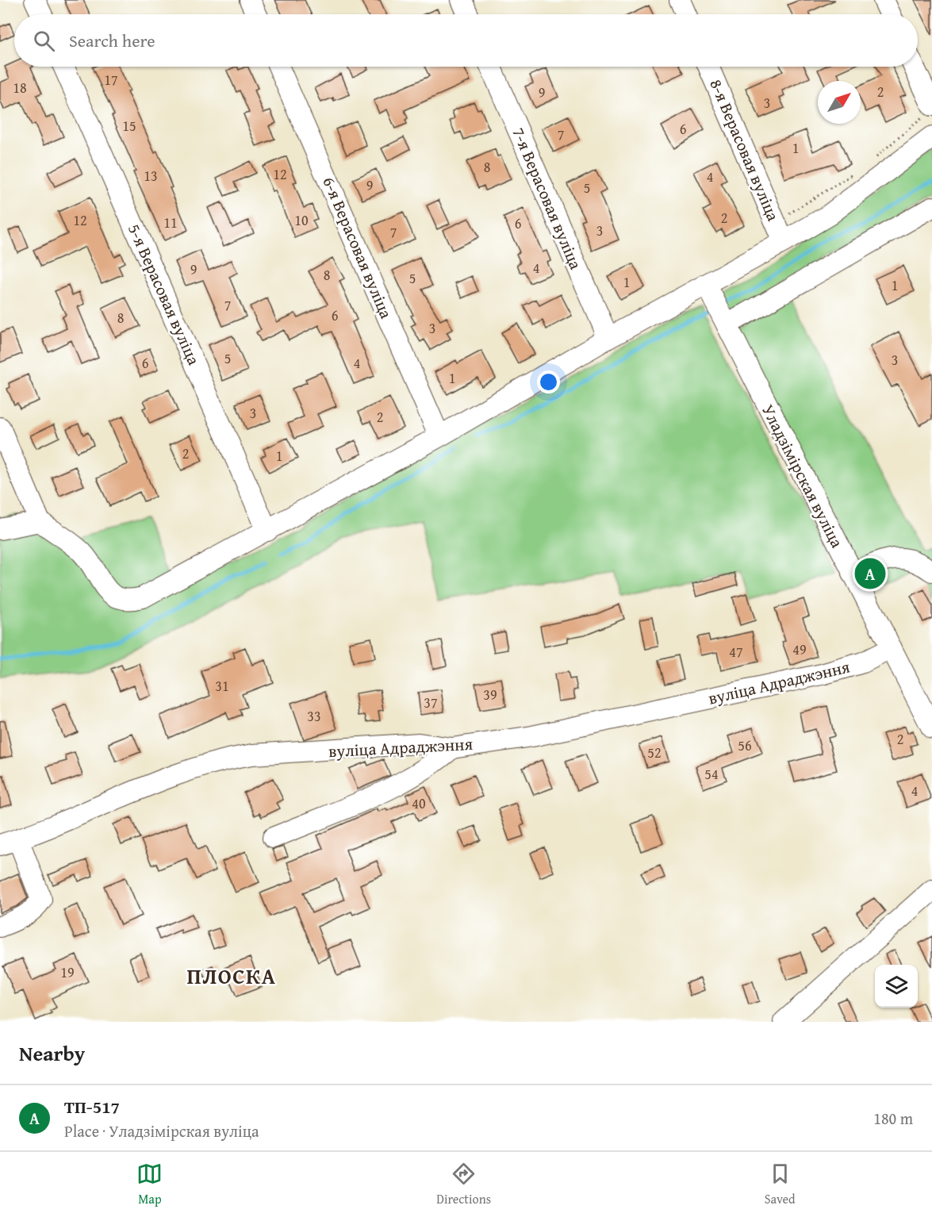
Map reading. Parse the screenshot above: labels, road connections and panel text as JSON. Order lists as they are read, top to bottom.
{
  "streets": {
    "street": [
      "8-я Верасовая вуліца",
      "7-я Верасовая вуліца",
      "6-я Верасовая вуліца",
      "5-я Верасовая вуліца",
      "Уладзімірская вуліца",
      "вуліца Адраджэння"
    ]
  },
  "crossings": [
    ["Уладзімірская вуліца", "вуліца Адраджэння"]
  ],
  "districts": ["ПЛОСКА"],
  "house_numbers": [
    "17",
    "18",
    "2",
    "9",
    "3",
    "15",
    "6",
    "7",
    "1",
    "8",
    "12",
    "13",
    "4",
    "9",
    "5",
    "2",
    "12",
    "10",
    "11",
    "6",
    "3",
    "7",
    "4",
    "9",
    "8",
    "5",
    "1",
    "1",
    "7",
    "6",
    "8",
    "3",
    "5",
    "3",
    "6",
    "4",
    "1",
    "3",
    "2",
    "2",
    "1",
    "49",
    "47",
    "31",
    "39",
    "37",
    "33",
    "2",
    "56",
    "52",
    "54",
    "4",
    "40",
    "19"
  ],
  "north": "top right",
  "page": {
    "search": "Search here",
    "pins": "A",
    "heading": "Nearby",
    "list": [
      {
        "mark": "A",
        "name": "ТП-517",
        "note": "Place · Уладзімірская вуліца",
        "value": "180 m"
      }
    ],
    "nav": ["Map", "Directions", "Saved"]
  }
}
